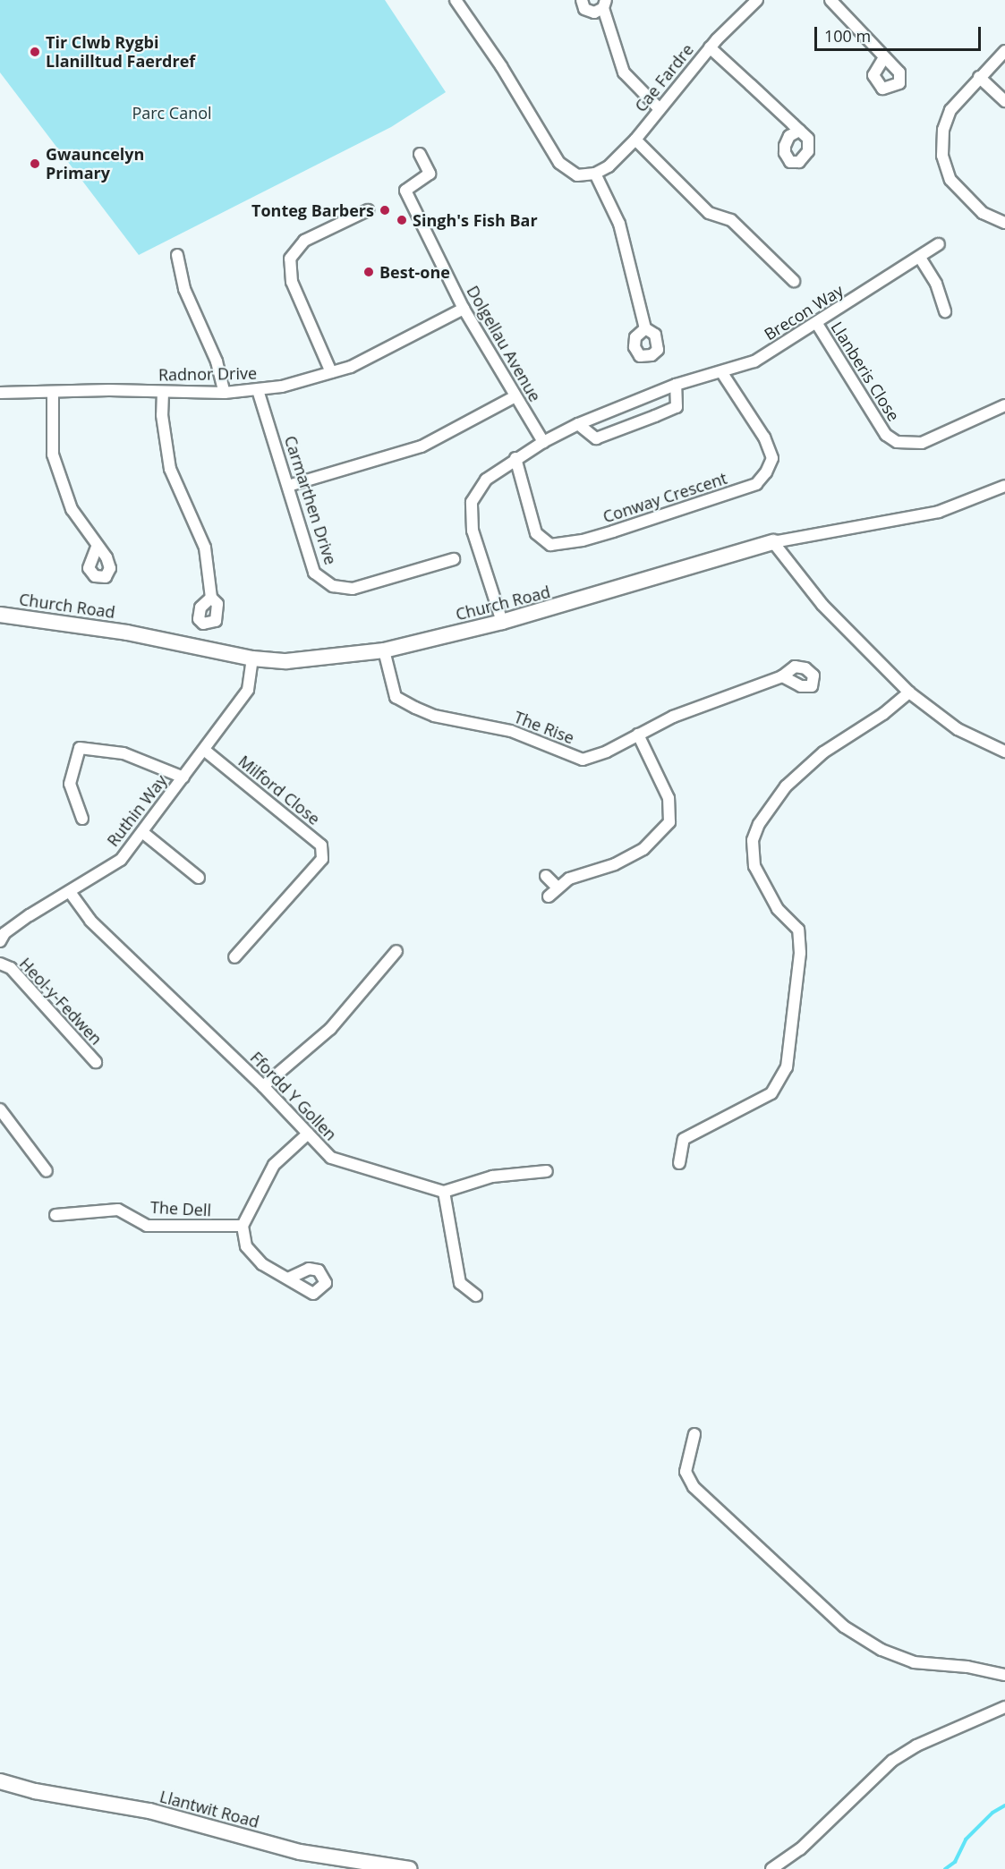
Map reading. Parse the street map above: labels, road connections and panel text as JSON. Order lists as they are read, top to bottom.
{
  "streets": {
    "street": [
      "Cae Fardre",
      "Brecon Way",
      "Dolgellau Avenue",
      "Llanberis Close",
      "Radnor Drive",
      "Conway Crescent",
      "Carmarthen Drive",
      "Church Road",
      "The Rise",
      "Milford Close",
      "Ruthin Way",
      "Heol-y-Fedwen",
      "Ffordd Y Gollen",
      "The Dell",
      "Llantwit Road"
    ]
  },
  "crossings": [
    ["Brecon Way", "Dolgellau Avenue"],
    ["Brecon Way", "Llanberis Close"],
    ["Brecon Way", "Conway Crescent"],
    ["Brecon Way", "Church Road"],
    ["Dolgellau Avenue", "Radnor Drive"],
    ["Radnor Drive", "Carmarthen Drive"],
    ["Church Road", "The Rise"],
    ["Church Road", "Ruthin Way"],
    ["Milford Close", "Ruthin Way"],
    ["Ruthin Way", "Ffordd Y Gollen"]
  ],
  "parks": ["Parc Canol"],
  "places": [
    "Tir Clwb Rygbi Llanilltud Faerdref",
    "Gwauncelyn Primary",
    "Tonteg Barbers",
    "Singh's Fish Bar",
    "Best-one"
  ],
  "scale_bar": "100 m"
}
